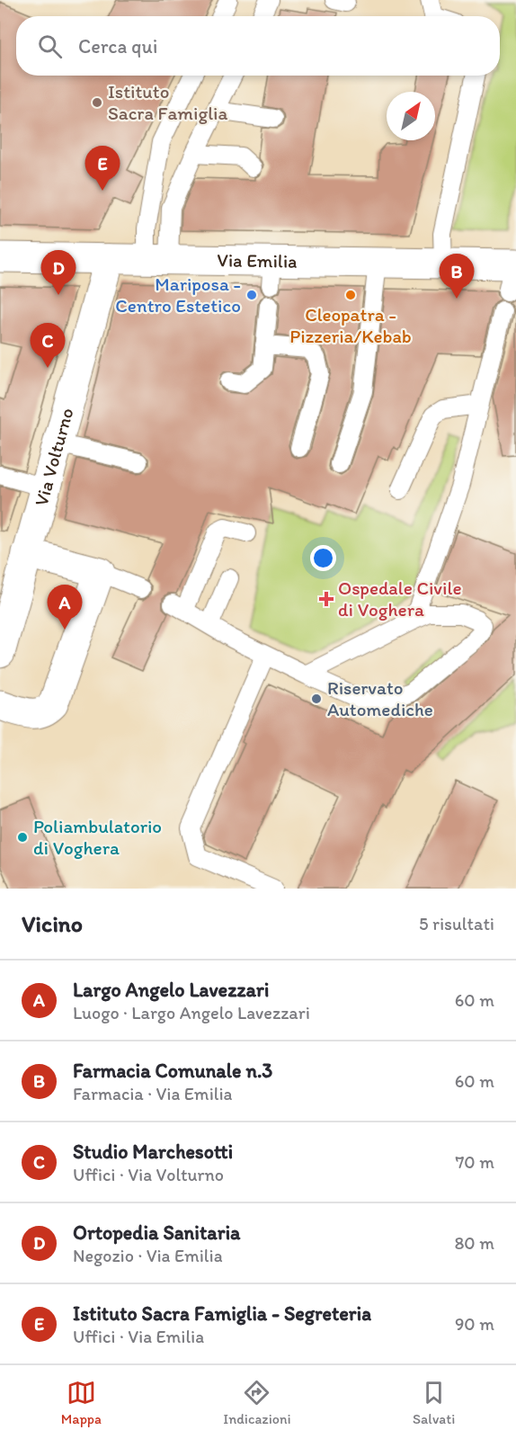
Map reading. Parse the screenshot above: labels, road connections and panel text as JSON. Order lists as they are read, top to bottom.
{
  "streets": {
    "street": ["Via Emilia", "Via Volturno"]
  },
  "crossings": [
    ["Via Emilia", "Via Volturno"]
  ],
  "places": {
    "other": [
      "Istituto Sacra Famiglia",
      "Mariposa - Centro Estetico",
      "Cleopatra - Pizzeria/Kebab",
      "Riservato Automediche",
      "Poliambulatorio di Voghera"
    ],
    "health": ["Ospedale Civile di Voghera"]
  },
  "north": "top right",
  "page": {
    "search": "Cerca qui",
    "pins": [
      "E",
      "D",
      "B",
      "C",
      "A"
    ],
    "heading": ["Vicino", "5 risultati"],
    "list": [
      {
        "mark": "A",
        "name": "Largo Angelo Lavezzari",
        "note": "Luogo · Largo Angelo Lavezzari",
        "value": "60 m"
      },
      {
        "mark": "B",
        "name": "Farmacia Comunale n.3",
        "note": "Farmacia · Via Emilia",
        "value": "60 m"
      },
      {
        "mark": "C",
        "name": "Studio Marchesotti",
        "note": "Uffici · Via Volturno",
        "value": "70 m"
      },
      {
        "mark": "D",
        "name": "Ortopedia Sanitaria",
        "note": "Negozio · Via Emilia",
        "value": "80 m"
      },
      {
        "mark": "E",
        "name": "Istituto Sacra Famiglia - Segreteria",
        "note": "Uffici · Via Emilia",
        "value": "90 m"
      }
    ],
    "nav": ["Mappa", "Indicazioni", "Salvati"]
  }
}
